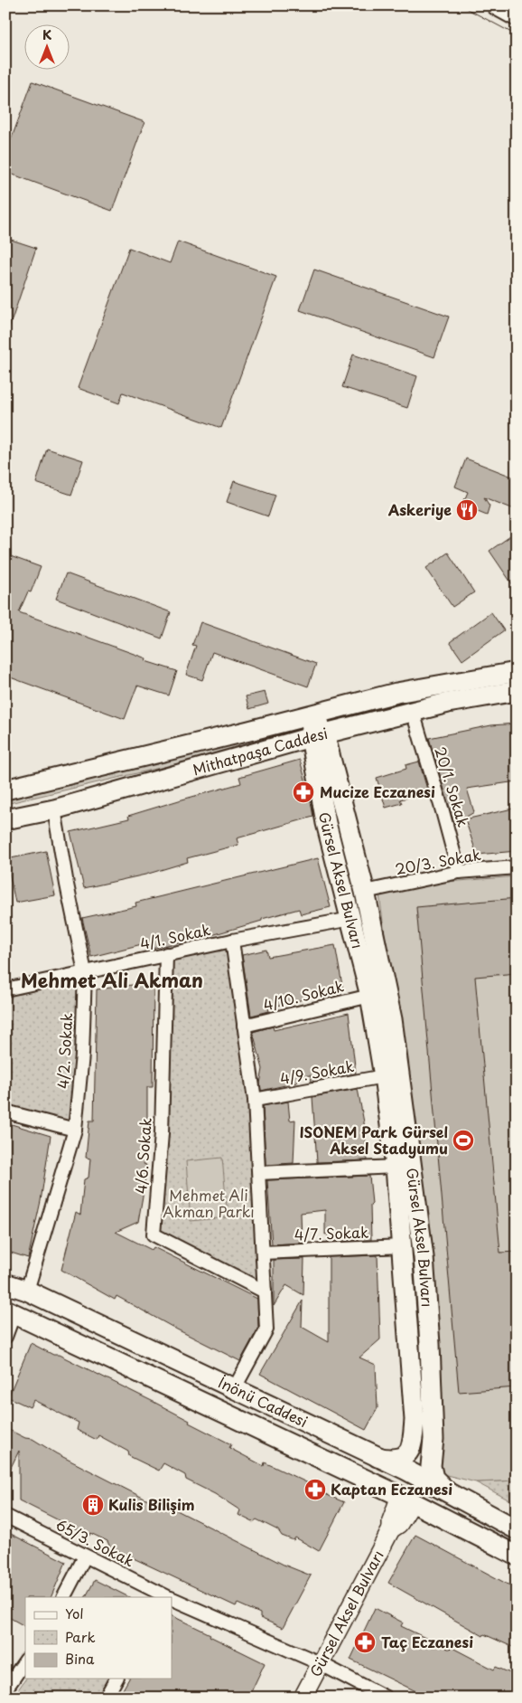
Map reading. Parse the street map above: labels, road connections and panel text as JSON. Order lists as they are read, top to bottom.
{
  "streets": {
    "main road": ["Mithatpaşa Caddesi", "Gürsel Aksel Bulvarı", "İnönü Caddesi"],
    "street": [
      "20/1. Sokak",
      "20/3. Sokak",
      "4/1. Sokak",
      "4/10. Sokak",
      "4/2. Sokak",
      "4/9. Sokak",
      "4/6. Sokak",
      "4/7. Sokak",
      "65/3. Sokak"
    ]
  },
  "crossings": [
    ["Mithatpaşa Caddesi", "20/1. Sokak"],
    ["Mithatpaşa Caddesi", "Gürsel Aksel Bulvarı"],
    ["Mithatpaşa Caddesi", "4/2. Sokak"],
    ["20/1. Sokak", "20/3. Sokak"],
    ["20/3. Sokak", "Gürsel Aksel Bulvarı"],
    ["Gürsel Aksel Bulvarı", "4/1. Sokak"],
    ["Gürsel Aksel Bulvarı", "4/10. Sokak"],
    ["Gürsel Aksel Bulvarı", "4/9. Sokak"],
    ["Gürsel Aksel Bulvarı", "4/7. Sokak"],
    ["Gürsel Aksel Bulvarı", "İnönü Caddesi"],
    ["Gürsel Aksel Bulvarı", "65/3. Sokak"],
    ["4/1. Sokak", "4/2. Sokak"],
    ["4/1. Sokak", "4/6. Sokak"],
    ["4/2. Sokak", "İnönü Caddesi"]
  ],
  "districts": ["Mehmet Ali Akman"],
  "parks": ["Mehmet Ali Akman Parkı"],
  "places": {
    "restaurant": ["Askeriye"],
    "pharmacy": ["Mucize Eczanesi", "Kaptan Eczanesi", "Taç Eczanesi"],
    "sports": ["ISONEM Park Gürsel Aksel Stadyumu"],
    "building": ["Kulis Bilişim"]
  },
  "legend": ["Yol", "Park", "Bina"],
  "north": "top"
}
